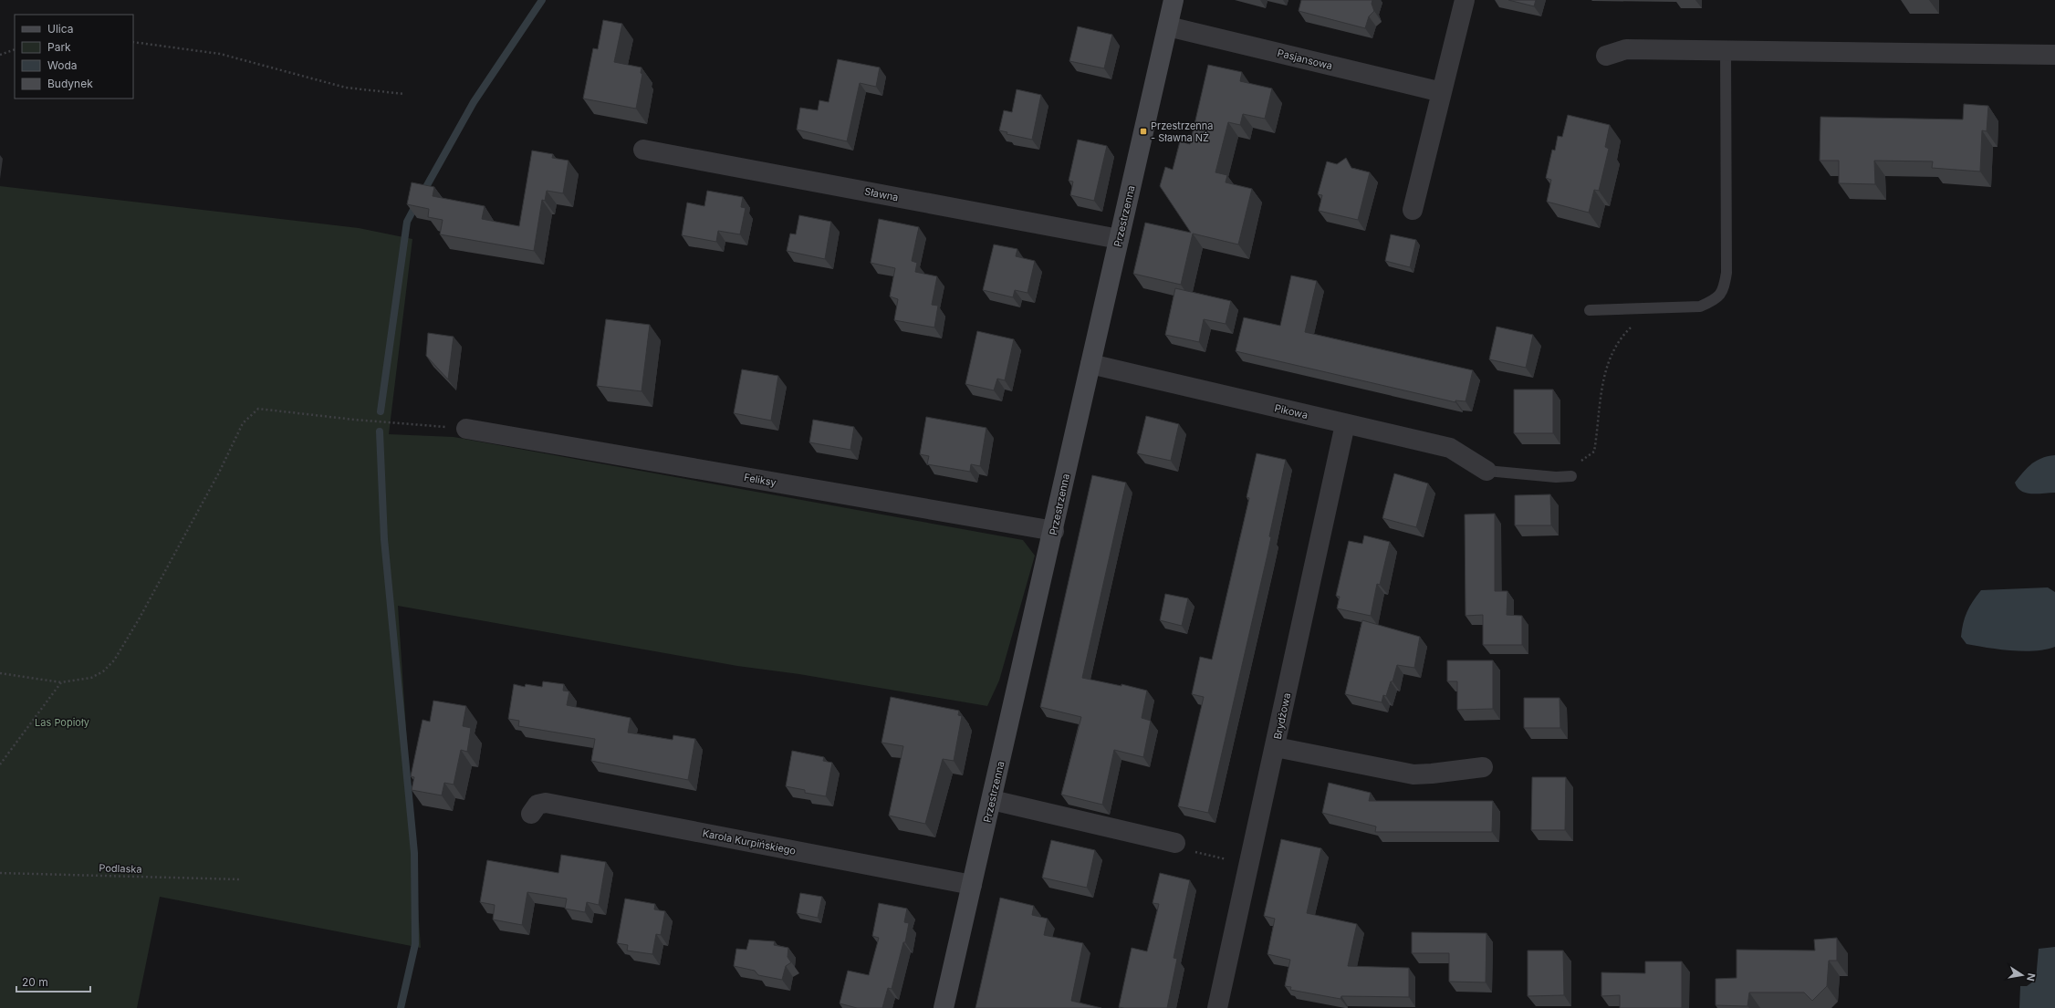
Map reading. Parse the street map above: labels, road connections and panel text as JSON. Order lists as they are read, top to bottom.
{
  "streets": {
    "street": [
      "Pasjansowa",
      "Sławna",
      "Przestrzenna",
      "Pikowa",
      "Feliksy",
      "Brydżowa",
      "Karola Kurpińskiego"
    ],
    "path": ["Podlaska"]
  },
  "crossings": [
    ["Pasjansowa", "Przestrzenna"],
    ["Sławna", "Przestrzenna"],
    ["Przestrzenna", "Pikowa"],
    ["Przestrzenna", "Feliksy"],
    ["Przestrzenna", "Karola Kurpińskiego"],
    ["Pikowa", "Brydżowa"]
  ],
  "parks": ["Las Popioły"],
  "places": {
    "transit": ["Przestrzenna - Sławna NŻ"]
  },
  "legend": [
    "Ulica",
    "Park",
    "Woda",
    "Budynek"
  ],
  "scale_bar": "20 m",
  "north": "right"
}
